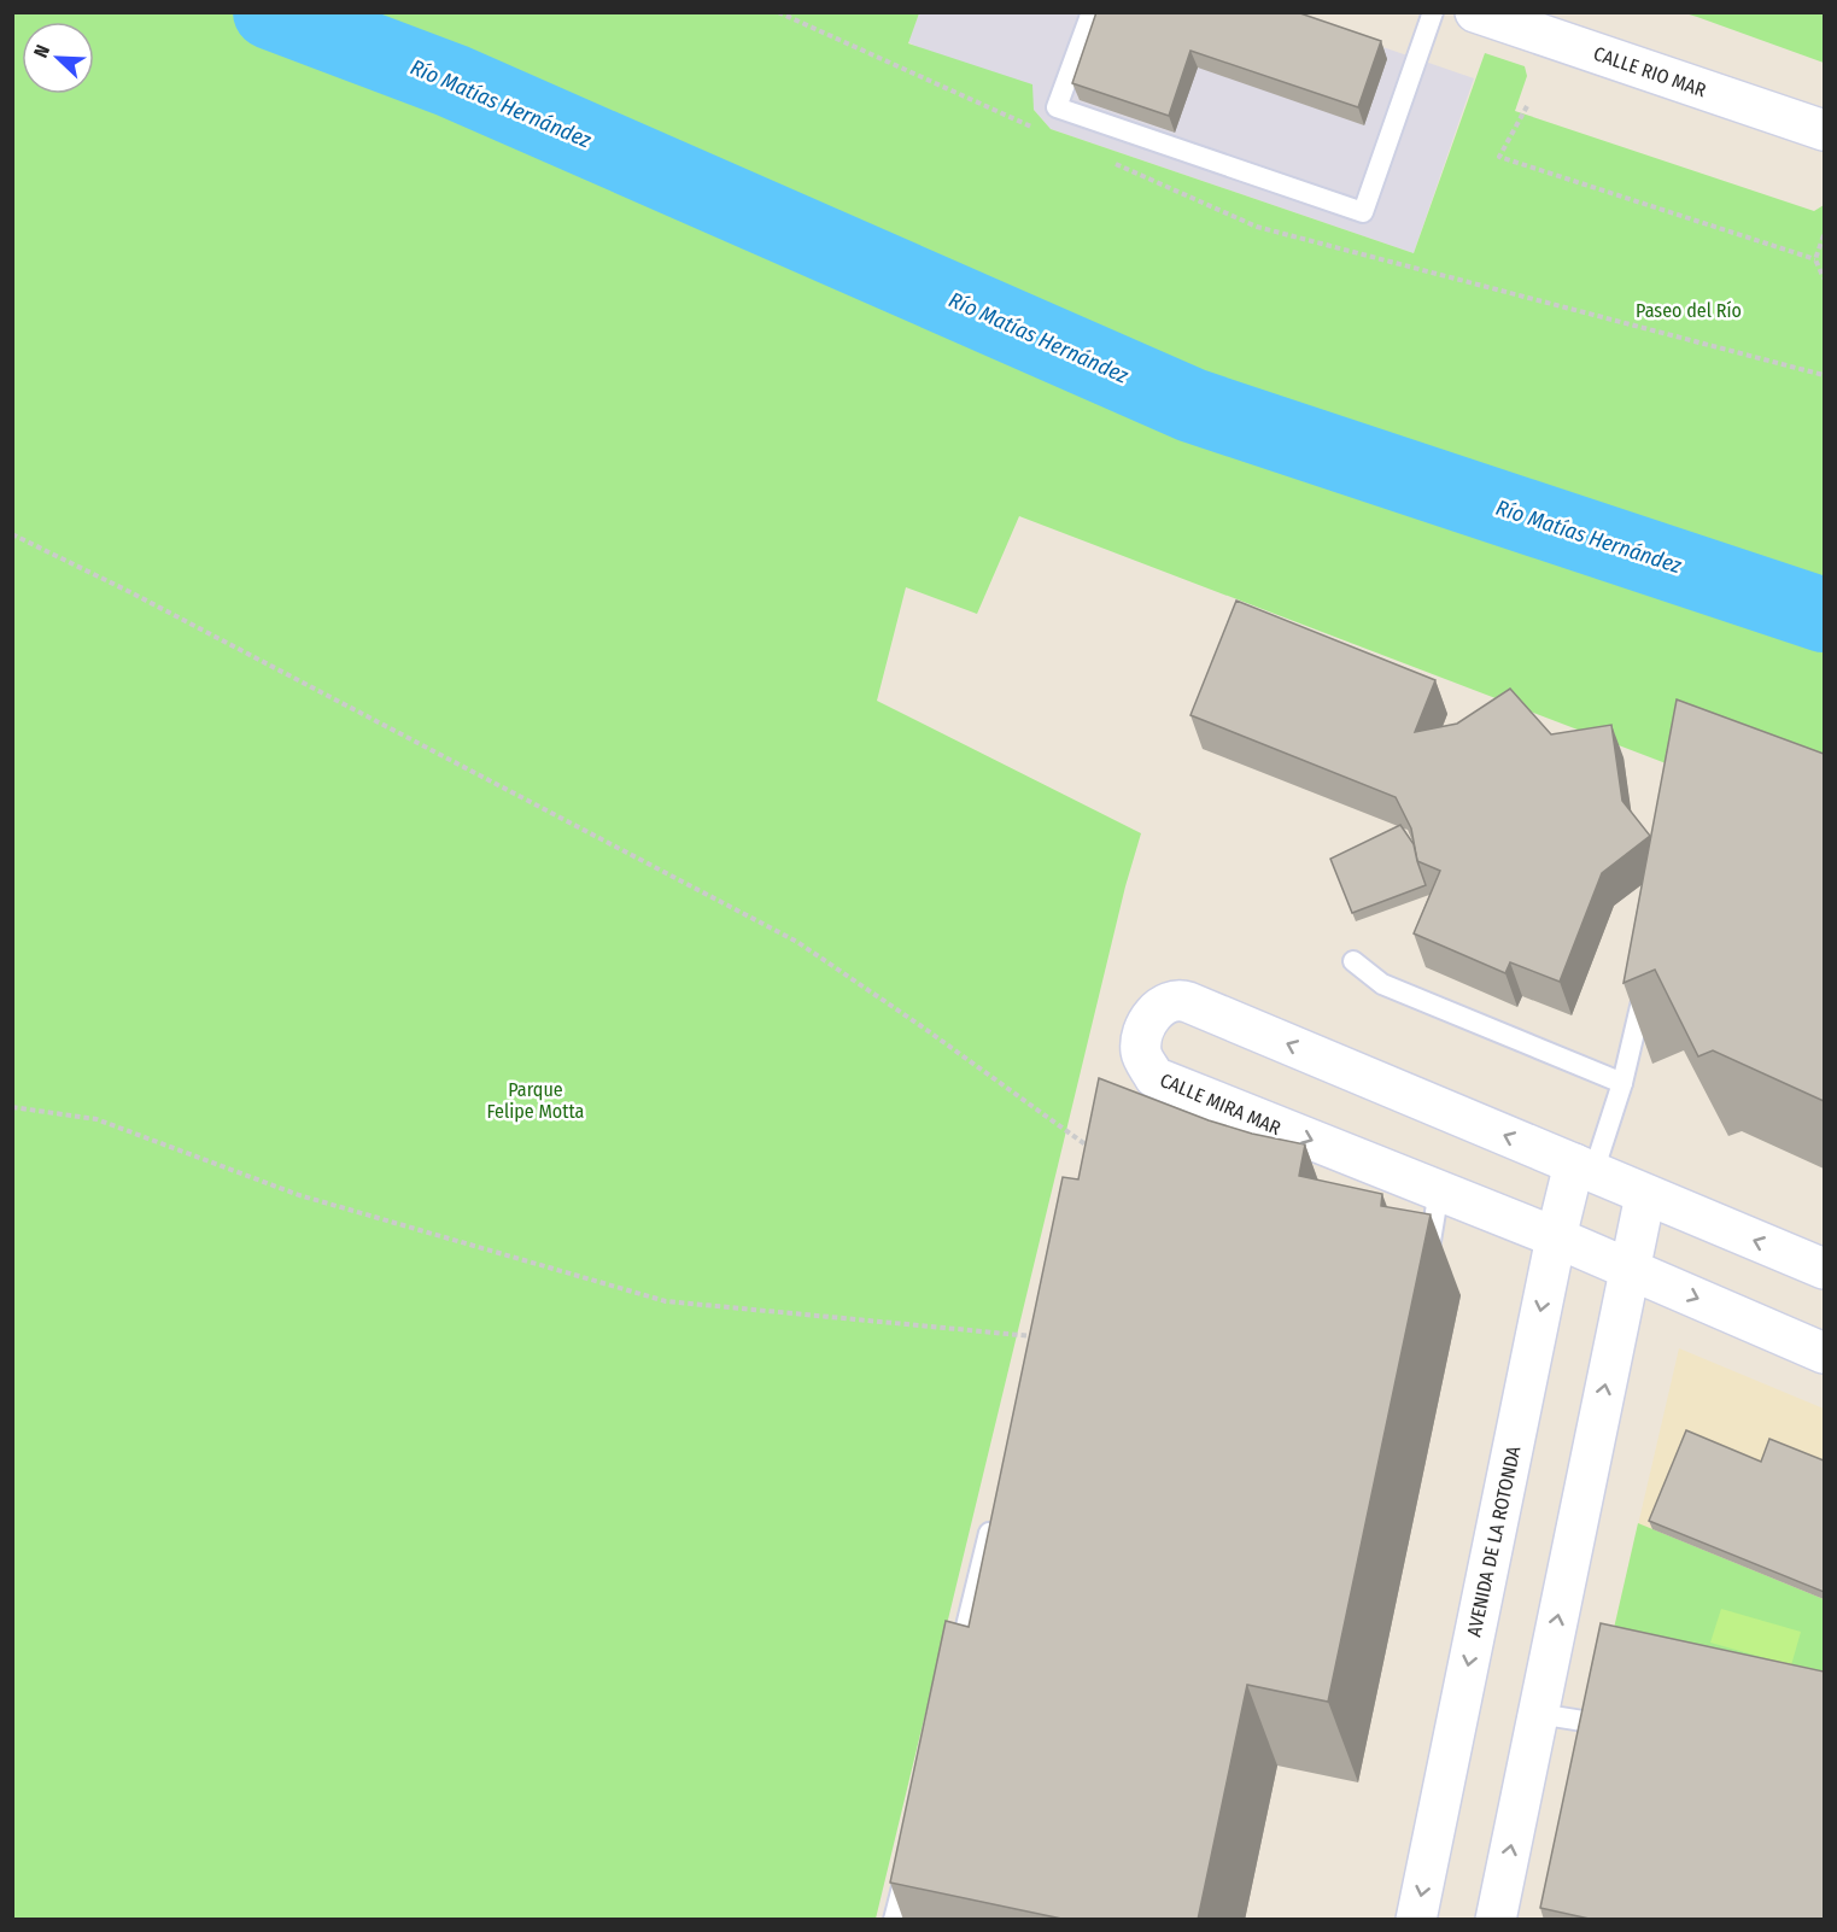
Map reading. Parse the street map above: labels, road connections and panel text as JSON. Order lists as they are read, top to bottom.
{
  "streets": {
    "street": ["CALLE RIO MAR", "CALLE MIRA MAR", "AVENIDA DE LA ROTONDA"]
  },
  "crossings": [
    ["CALLE MIRA MAR", "AVENIDA DE LA ROTONDA"]
  ],
  "water": ["Río Matías Hernández"],
  "parks": ["Paseo del Río", "Parque Felipe Motta"],
  "north": "top left"
}
